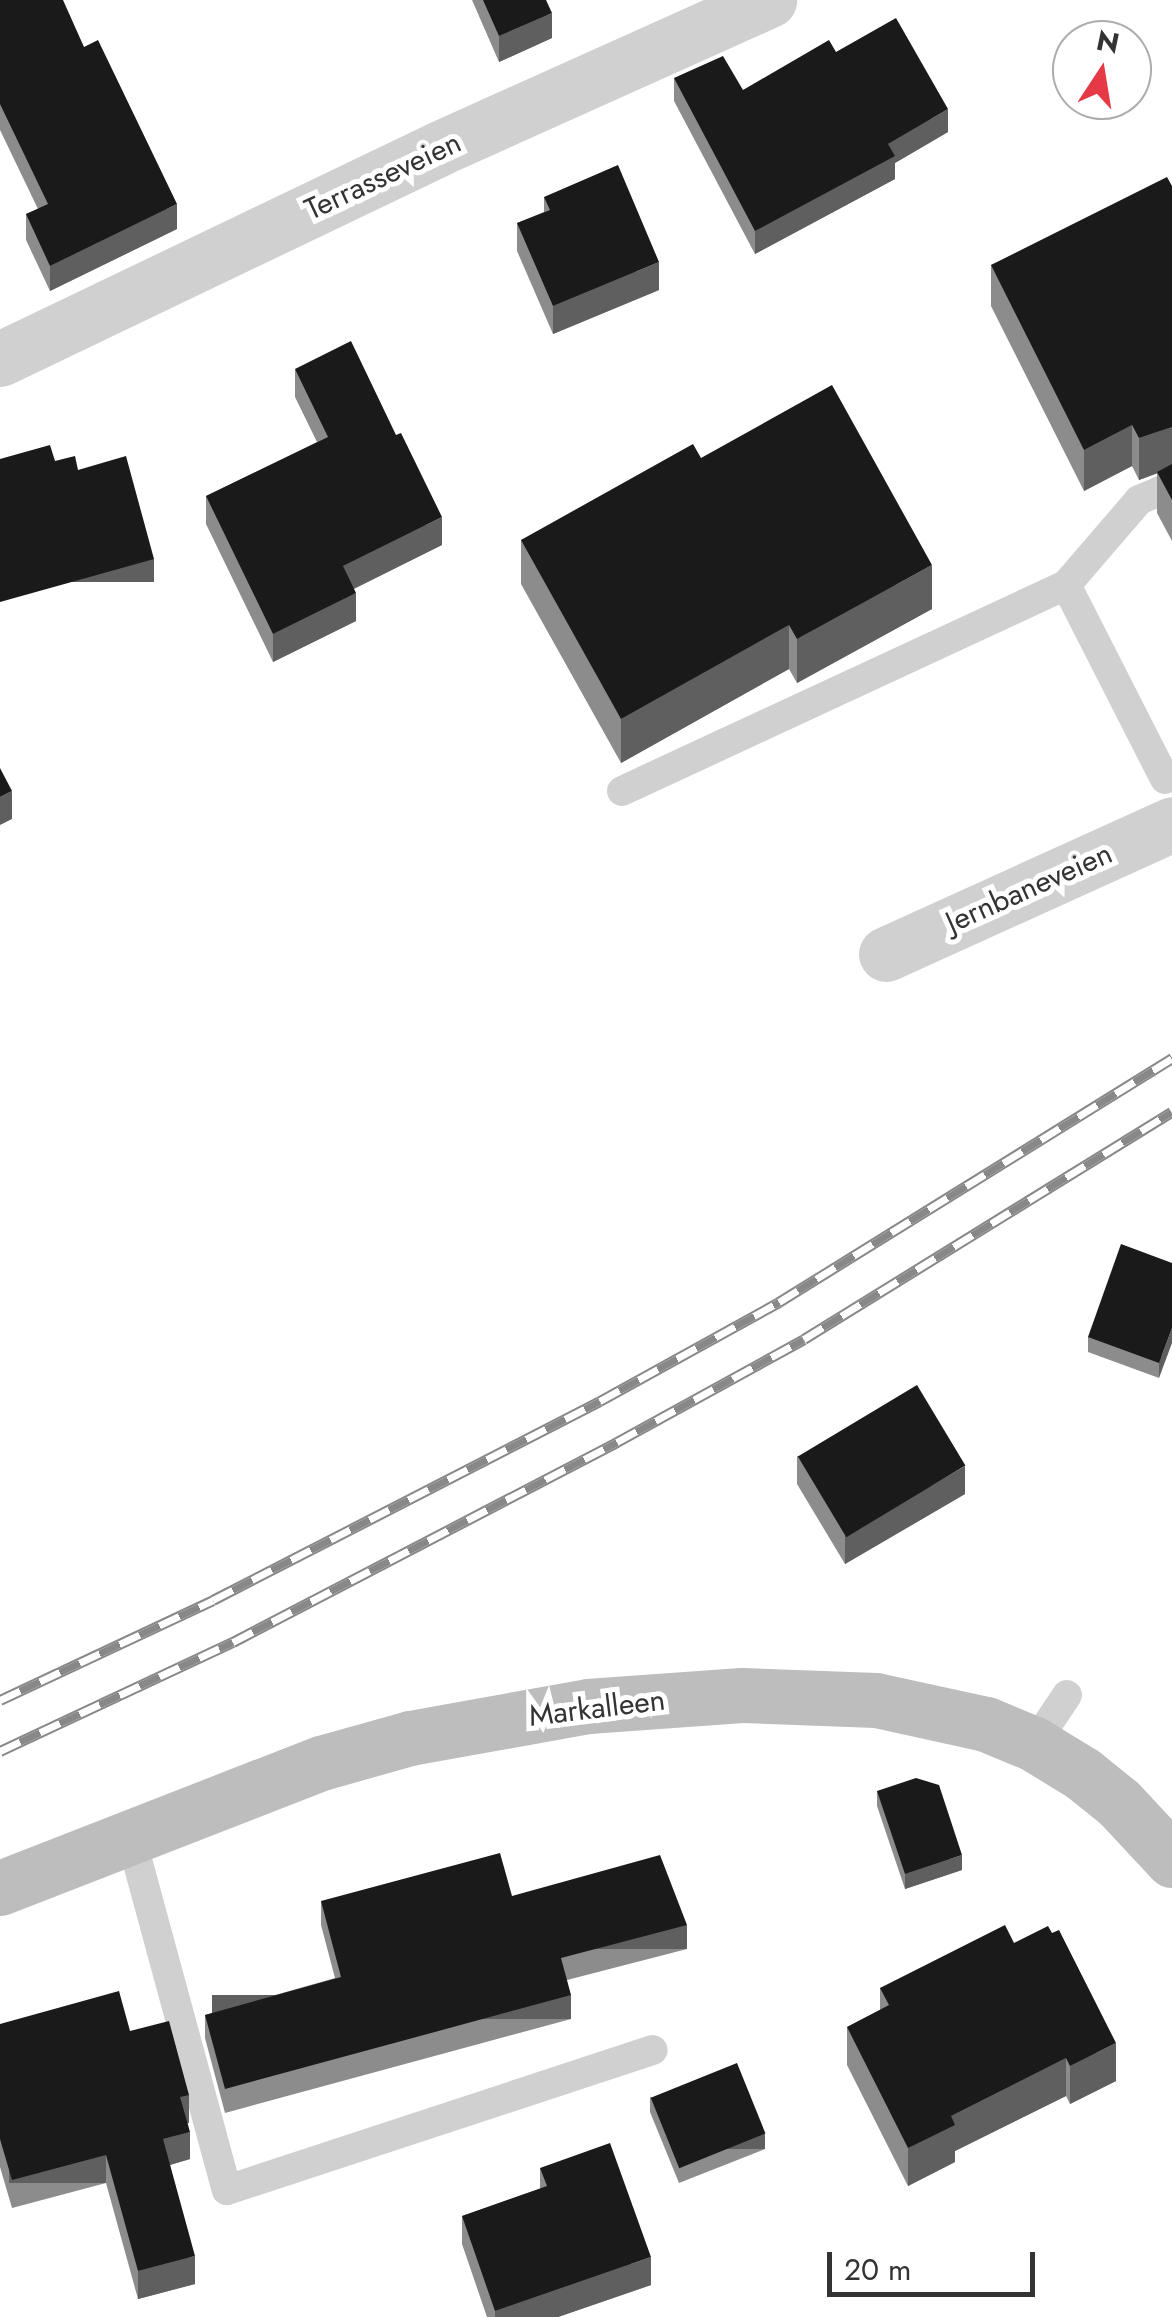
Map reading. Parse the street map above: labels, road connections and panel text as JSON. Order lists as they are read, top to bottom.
{
  "streets": {
    "main road": ["Markalleen"],
    "street": ["Terrasseveien", "Jernbaneveien"]
  },
  "scale_bar": "20 m",
  "north": "top"
}
